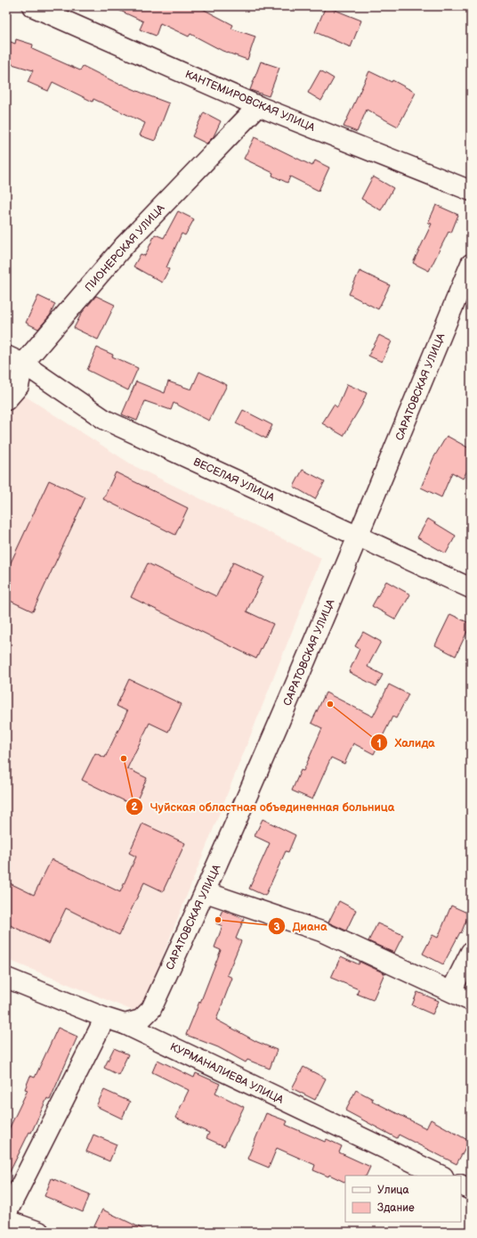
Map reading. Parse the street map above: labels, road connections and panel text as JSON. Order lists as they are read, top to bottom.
{
  "streets": {
    "street": [
      "КАНТЕМИРОВСКАЯ УЛИЦА",
      "ПИОНЕРСКАЯ УЛИЦА",
      "САРАТОВСКАЯ УЛИЦА",
      "ВЕСЕЛАЯ УЛИЦА",
      "КУРМАНАЛИЕВА УЛИЦА"
    ]
  },
  "crossings": [
    ["КАНТЕМИРОВСКАЯ УЛИЦА", "ПИОНЕРСКАЯ УЛИЦА"],
    ["ПИОНЕРСКАЯ УЛИЦА", "ВЕСЕЛАЯ УЛИЦА"],
    ["САРАТОВСКАЯ УЛИЦА", "ВЕСЕЛАЯ УЛИЦА"],
    ["САРАТОВСКАЯ УЛИЦА", "КУРМАНАЛИЕВА УЛИЦА"]
  ],
  "places": ["Халида", "Чуйская областная объединенная больница", "Диана"],
  "legend": ["Улица", "Здание"]
}
